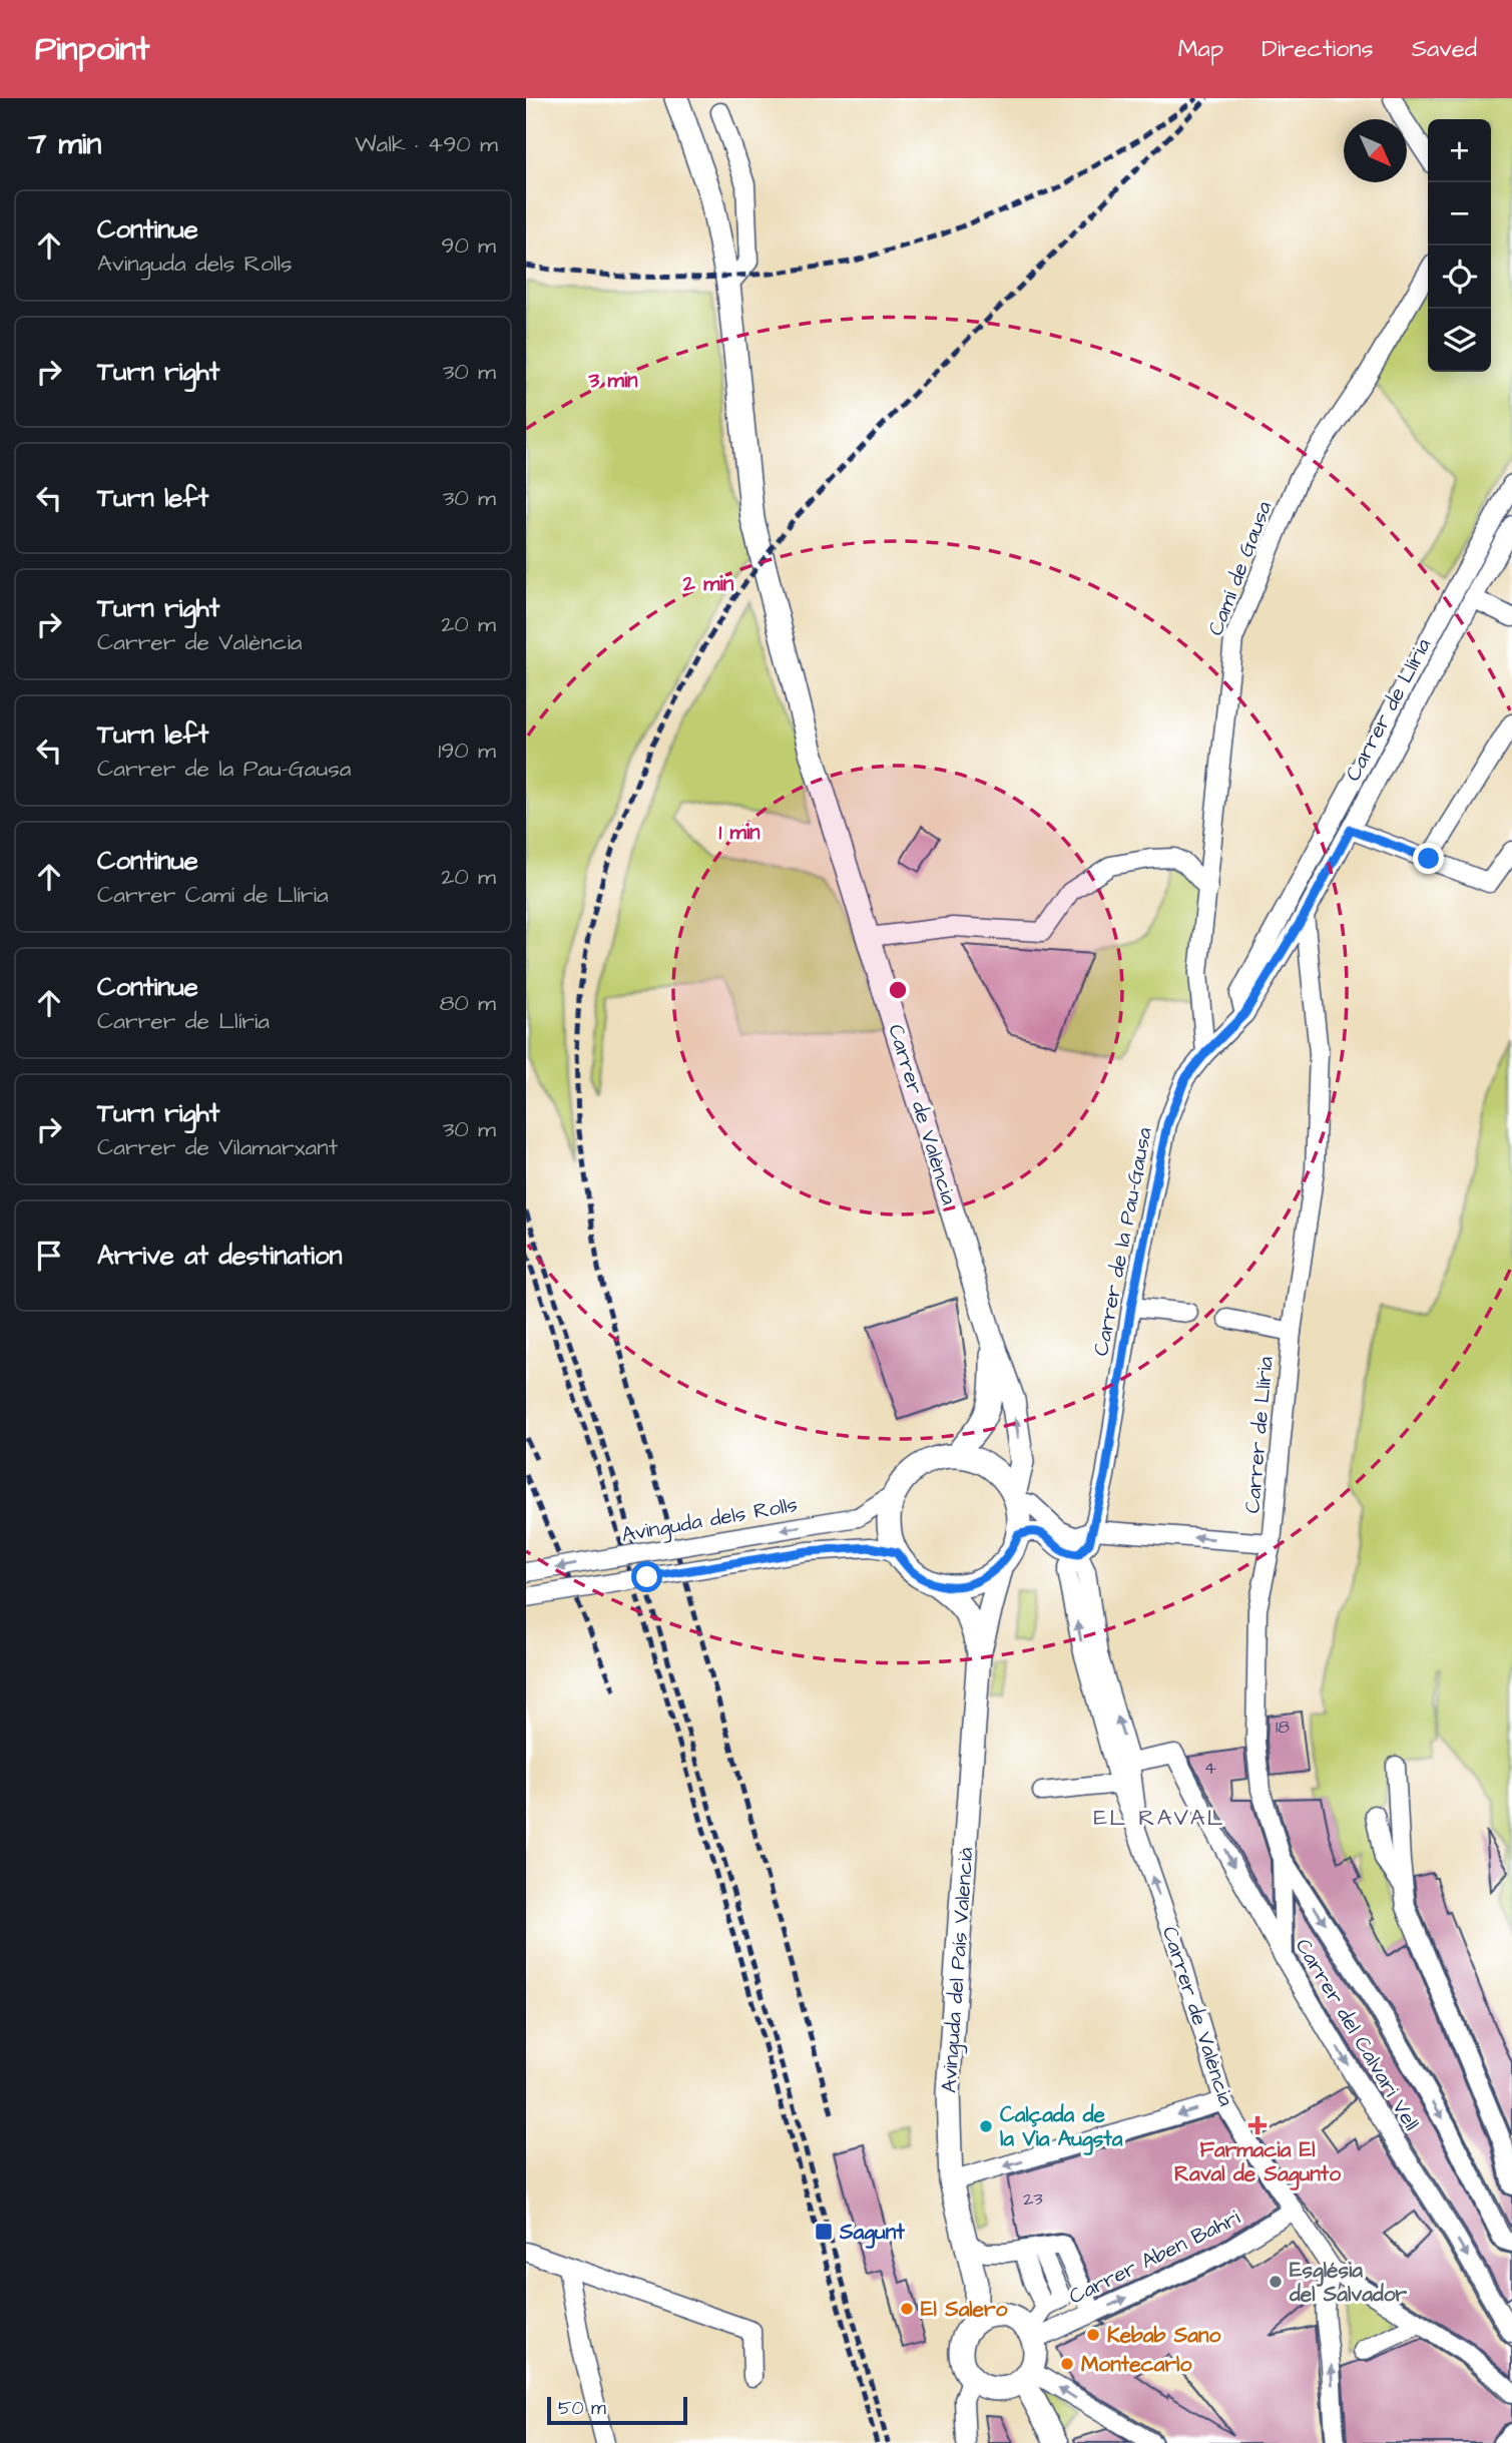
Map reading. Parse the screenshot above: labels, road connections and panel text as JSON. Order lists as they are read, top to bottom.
{
  "streets": {
    "main road": ["Carrer de València", "Avinguda del País Valencià"],
    "street": [
      "Camí de Gausa",
      "Carrer de Llíria",
      "Carrer de la Pau-Gausa",
      "Avinguda dels Rolls",
      "Carrer del Calvari Vell",
      "Carrer Aben Bahri"
    ]
  },
  "crossings": [
    ["Camí de Gausa", "Carrer de la Pau-Gausa"],
    ["Carrer de Llíria", "Carrer de la Pau-Gausa"],
    ["Carrer de Llíria", "Carrer del Calvari Vell"],
    ["Carrer de València", "Avinguda dels Rolls"],
    ["Carrer de València", "Avinguda del País Valencià"],
    ["Carrer de València", "Carrer del Calvari Vell"],
    ["Carrer de València", "Carrer Aben Bahri"],
    ["Avinguda dels Rolls", "Avinguda del País Valencià"],
    ["Avinguda del País Valencià", "Carrer Aben Bahri"]
  ],
  "districts": ["EL RAVAL"],
  "places": {
    "health": ["Farmacia El Raval de Sagunto"],
    "other": [
      "Calçada de la Via Augsta",
      "Església del Salvador",
      "El Salero",
      "Kebab Sano",
      "Montecarlo"
    ],
    "transit": ["Sagunt"]
  },
  "house_numbers": ["18", "4", "23"],
  "scale_bar": "50 m",
  "north": "bottom right",
  "page": {
    "header": "Pinpoint",
    "nav": ["Map", "Directions", "Saved"],
    "heading": ["7 min", "Walk · 490 m"],
    "map_buttons": ["+", "−"],
    "list": [
      ["Continue", "Avinguda dels Rolls", "90 m"],
      ["Turn right", "30 m"],
      ["Turn left", "30 m"],
      ["Turn right", "Carrer de València", "20 m"],
      ["Turn left", "Carrer de la Pau-Gausa", "190 m"],
      ["Continue", "Carrer Camí de Llíria", "20 m"],
      ["Continue", "Carrer de Llíria", "80 m"],
      ["Turn right", "Carrer de Vilamarxant", "30 m"],
      "Arrive at destination"
    ],
    "scale": "50 m"
  },
  "rings": ["3 min", "2 min", "1 min"]
}
